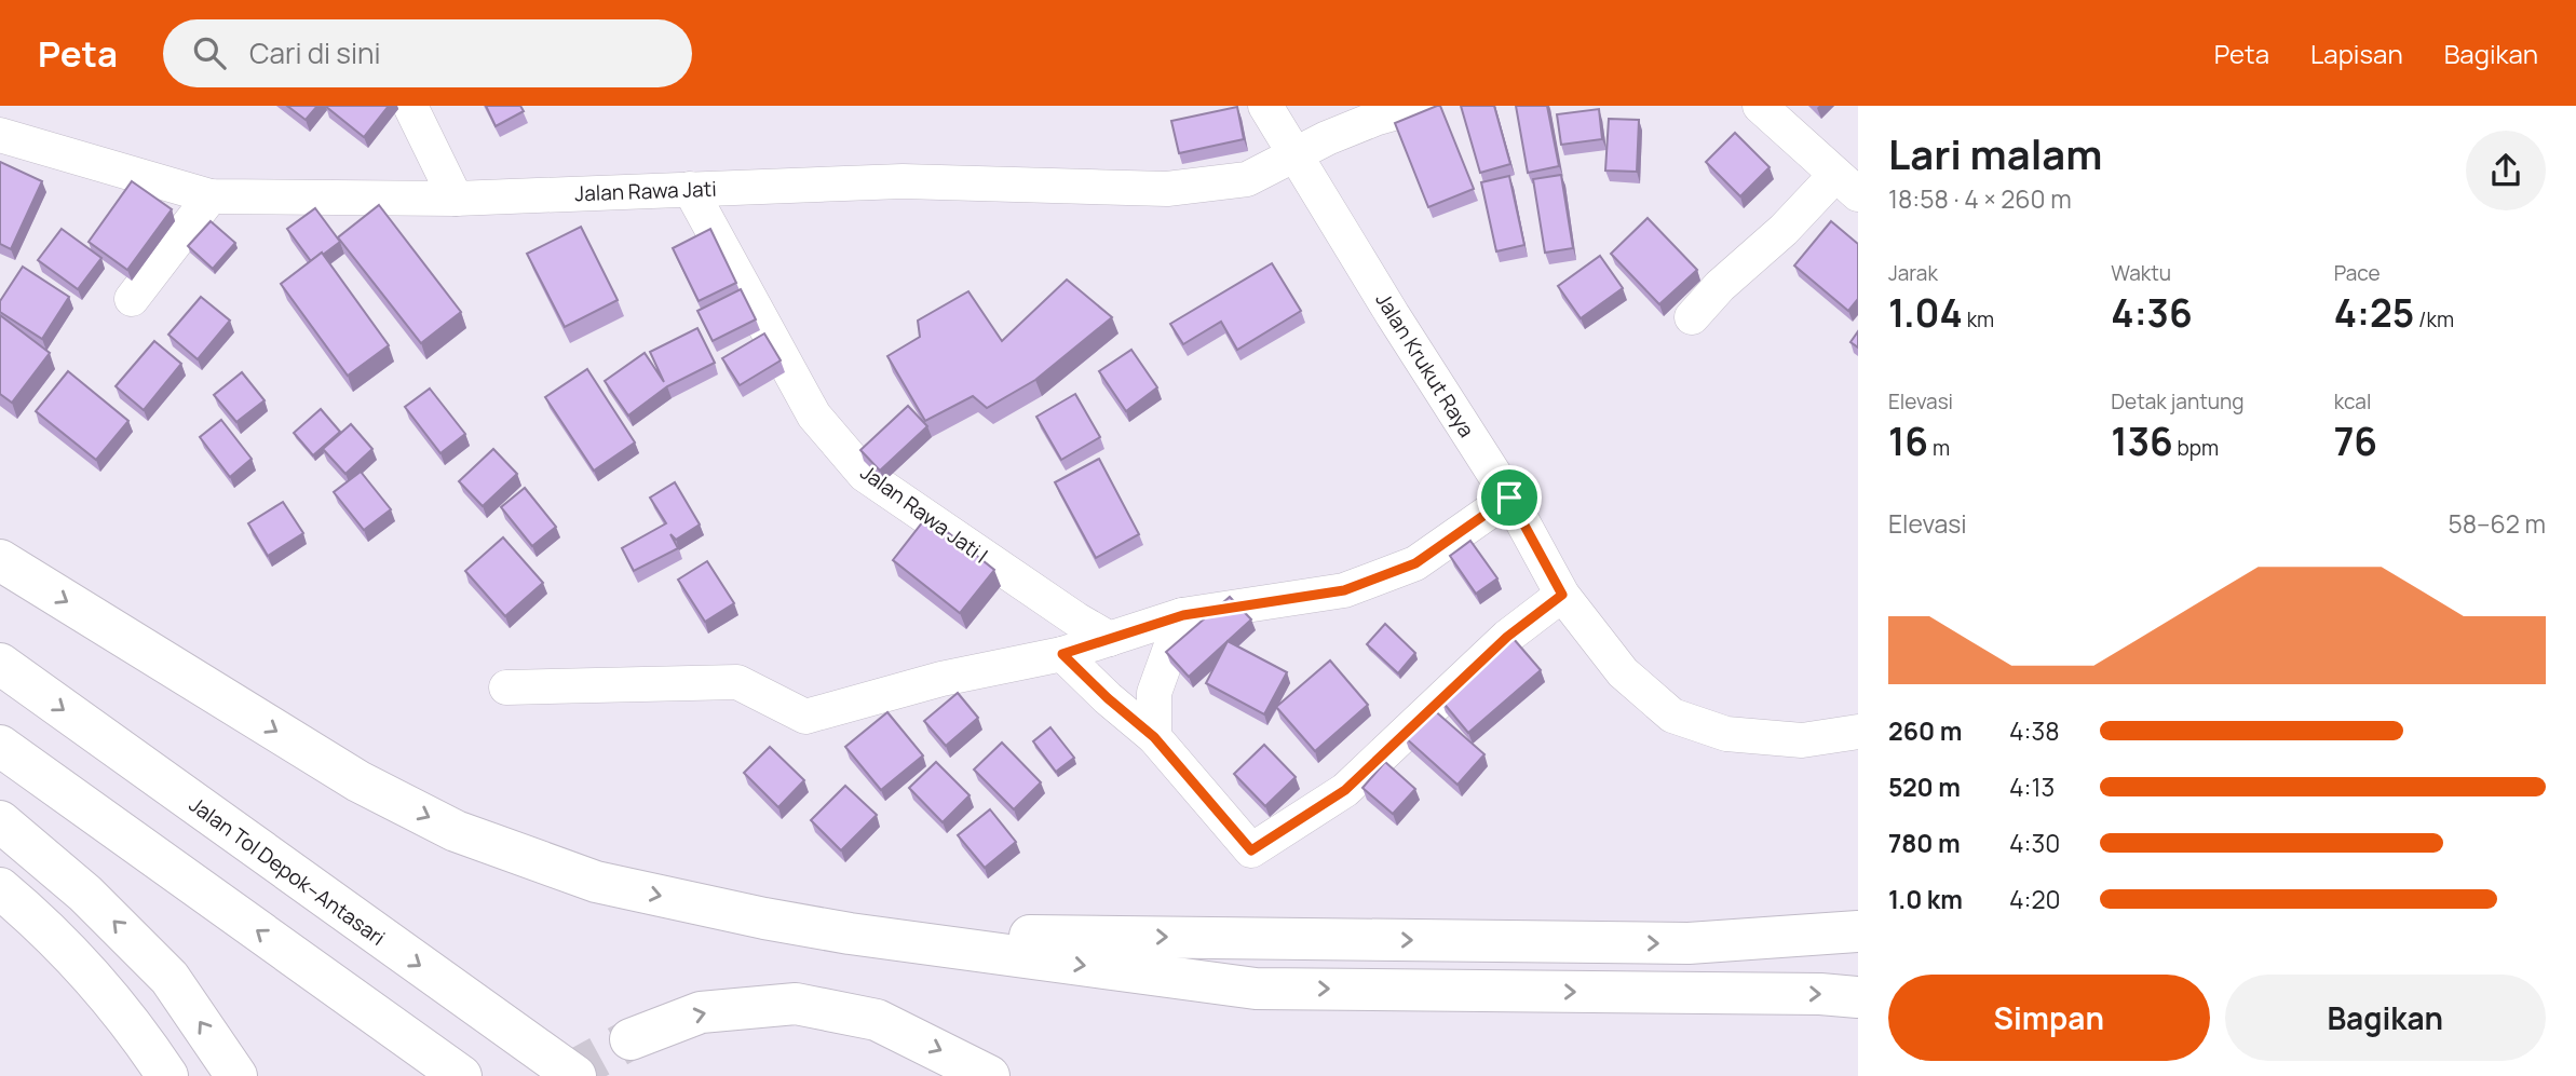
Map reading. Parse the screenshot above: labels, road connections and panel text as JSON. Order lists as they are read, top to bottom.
{
  "streets": {
    "highway": ["Jalan Tol Depok–Antasari"],
    "street": ["Jalan Rawa Jati", "Jalan Krukut Raya", "Jalan Rawa Jati I"]
  },
  "crossings": [
    ["Jalan Rawa Jati", "Jalan Krukut Raya"],
    ["Jalan Rawa Jati", "Jalan Rawa Jati I"]
  ],
  "page": {
    "header": "Peta",
    "search": "Cari di sini",
    "nav": ["Peta", "Lapisan", "Bagikan"],
    "heading": ["Lari malam", "18:58 · 4 × 260 m"],
    "stats": [
      ["Jarak", "1.04 km"],
      ["Waktu", "4:36"],
      ["Pace", "4:25 /km"],
      ["Elevasi", "16 m"],
      ["Detak jantung", "136 bpm"],
      ["kcal", "76"]
    ],
    "chart": ["Elevasi", "58–62 m"],
    "list": [
      {
        "name": "260 m",
        "note": "4:38"
      },
      {
        "name": "520 m",
        "note": "4:13"
      },
      {
        "name": "780 m",
        "note": "4:30"
      },
      {
        "name": "1.0 km",
        "note": "4:20"
      }
    ],
    "buttons": ["Simpan", "Bagikan"]
  }
}
